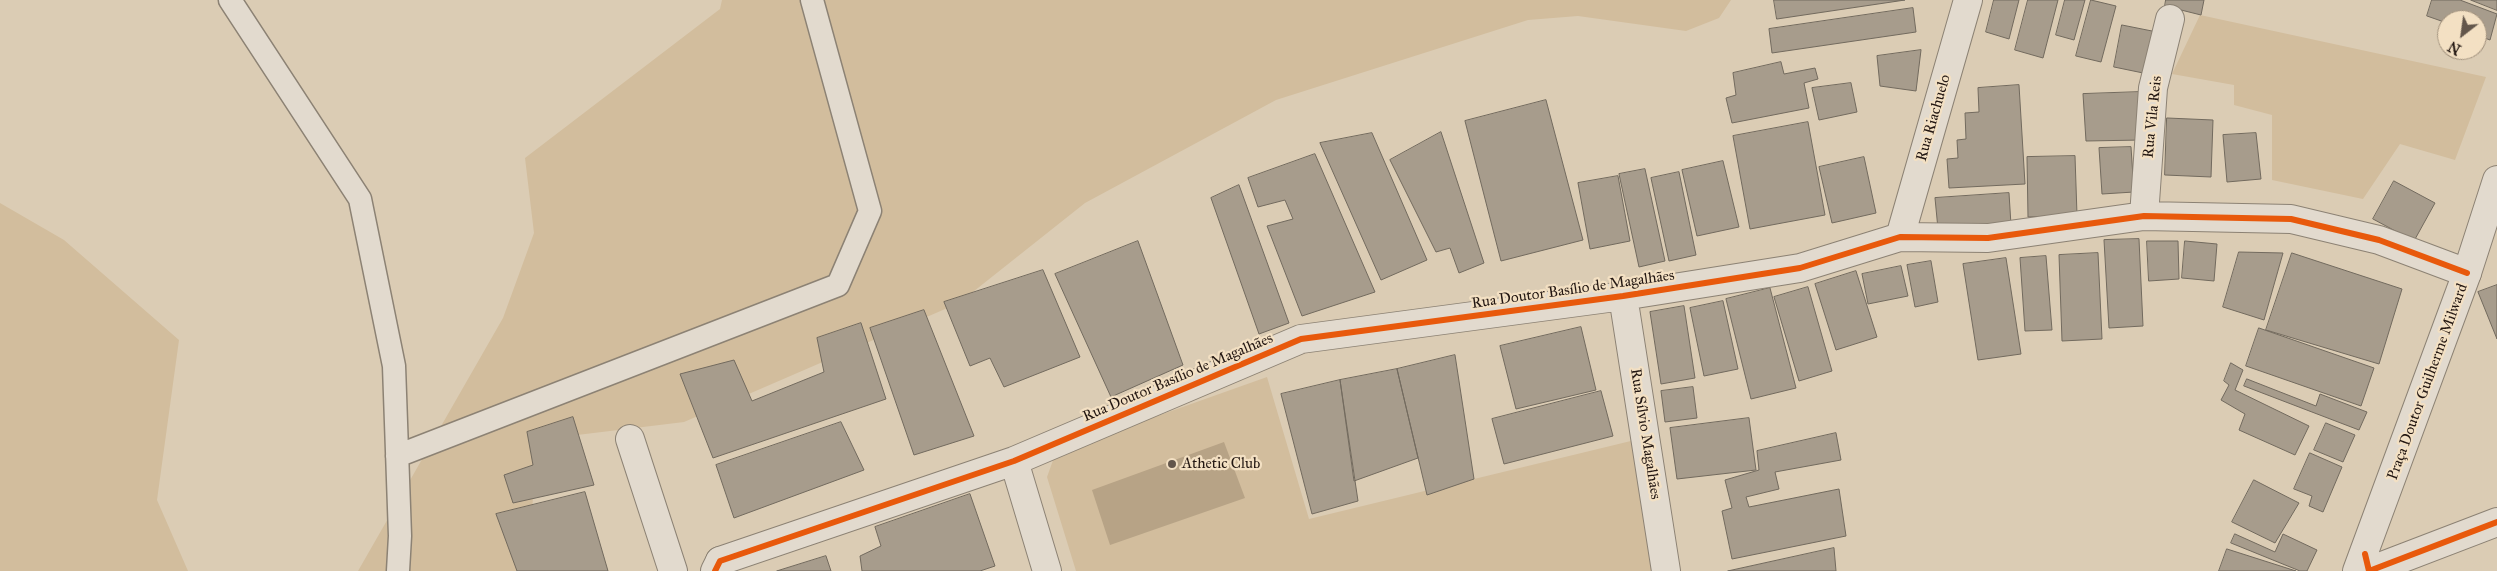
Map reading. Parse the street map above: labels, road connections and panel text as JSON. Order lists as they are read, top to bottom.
{
  "streets": {
    "street": [
      "Rua Vila Reis",
      "Rua Riachuelo",
      "Rua Doutor Basílio de Magalhães",
      "Praça Doutor Guilherme Milward",
      "Rua Sílvio Magalhães"
    ]
  },
  "crossings": [
    ["Rua Vila Reis", "Rua Doutor Basílio de Magalhães"],
    ["Rua Riachuelo", "Rua Doutor Basílio de Magalhães"],
    ["Rua Doutor Basílio de Magalhães", "Praça Doutor Guilherme Milward"],
    ["Rua Doutor Basílio de Magalhães", "Rua Sílvio Magalhães"]
  ],
  "places": ["Athetic Club"],
  "north": "bottom left"
}
